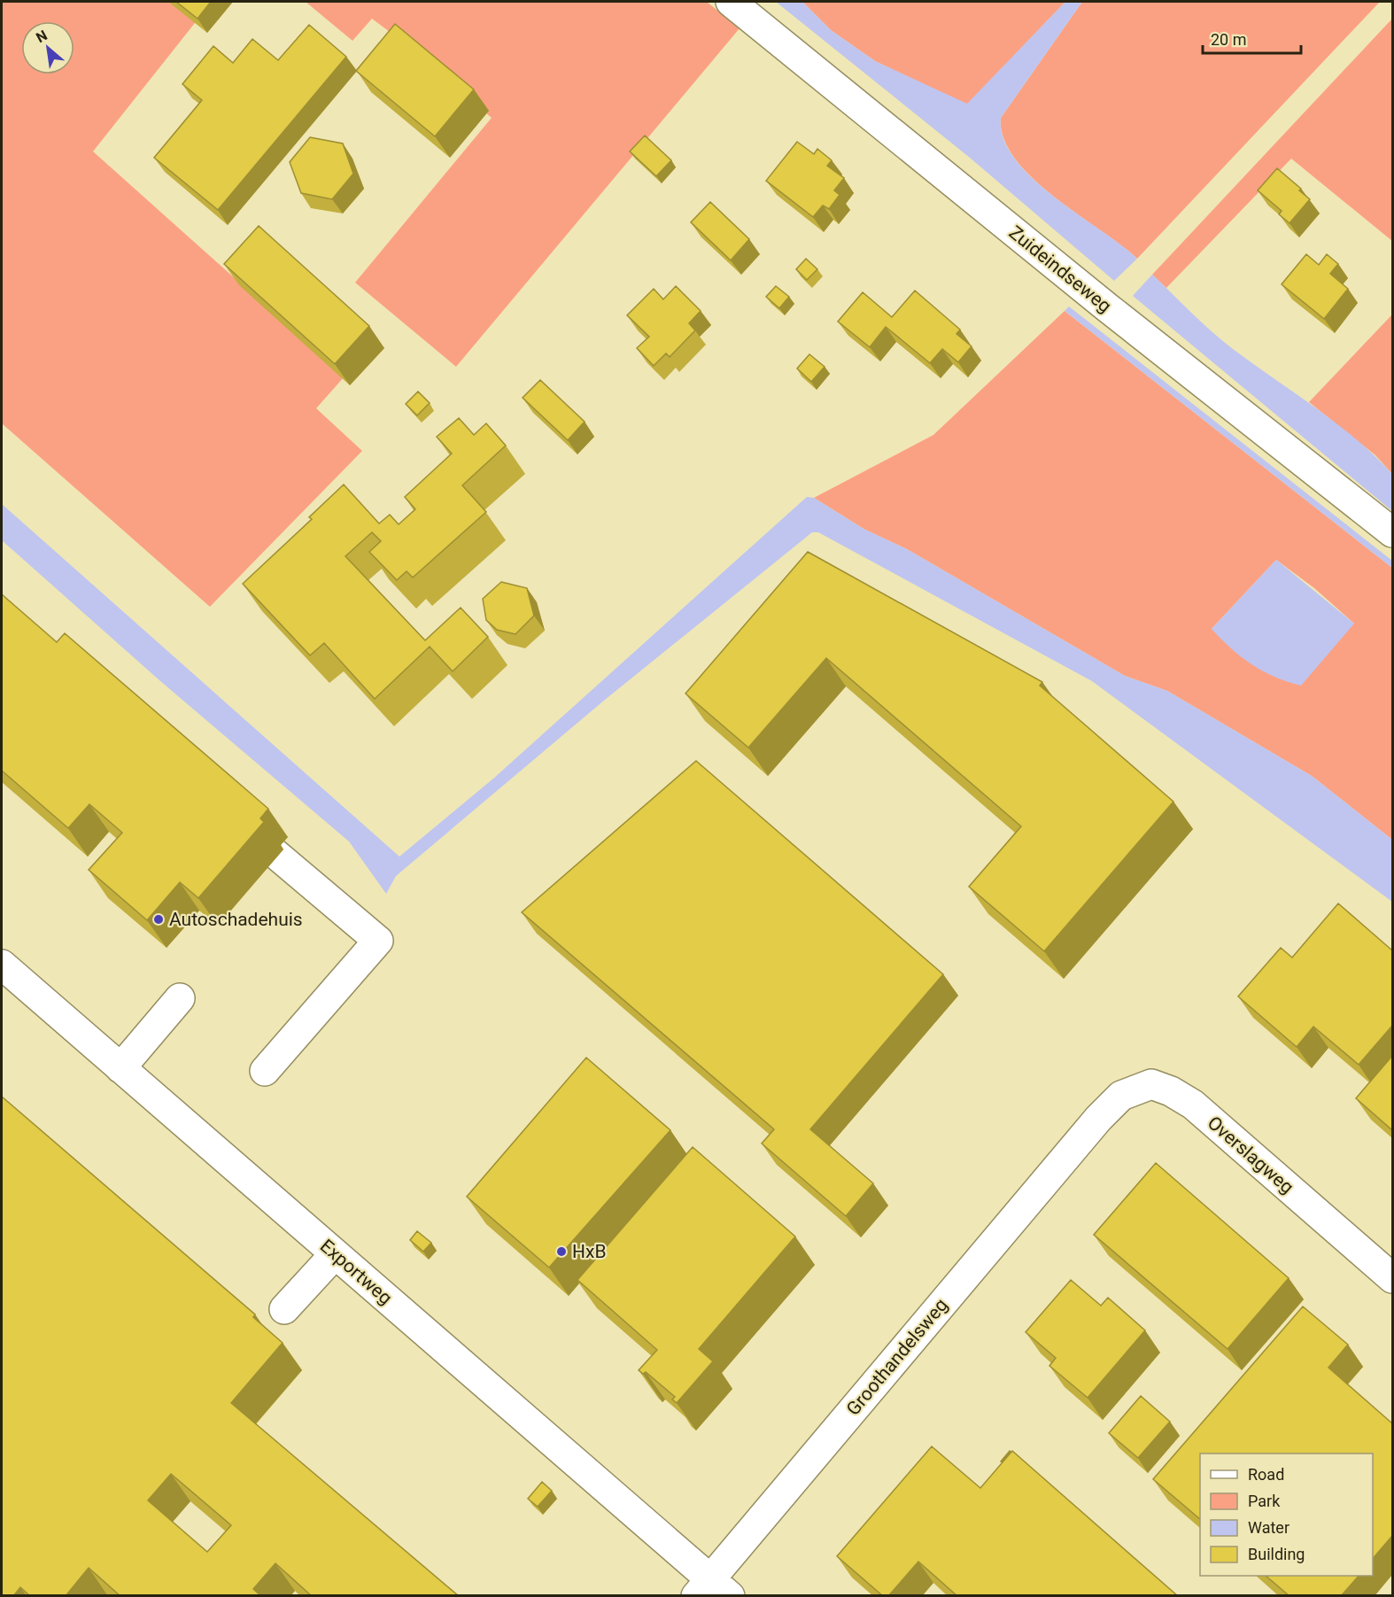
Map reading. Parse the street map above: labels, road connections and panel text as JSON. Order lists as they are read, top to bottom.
{
  "streets": {
    "street": [
      "Zuideindseweg",
      "Overslagweg",
      "Exportweg",
      "Groothandelsweg"
    ]
  },
  "crossings": [
    ["Overslagweg", "Groothandelsweg"],
    ["Exportweg", "Groothandelsweg"]
  ],
  "places": ["Autoschadehuis", "HxB"],
  "legend": [
    "Road",
    "Park",
    "Water",
    "Building"
  ],
  "scale_bar": "20 m",
  "north": "top left"
}
